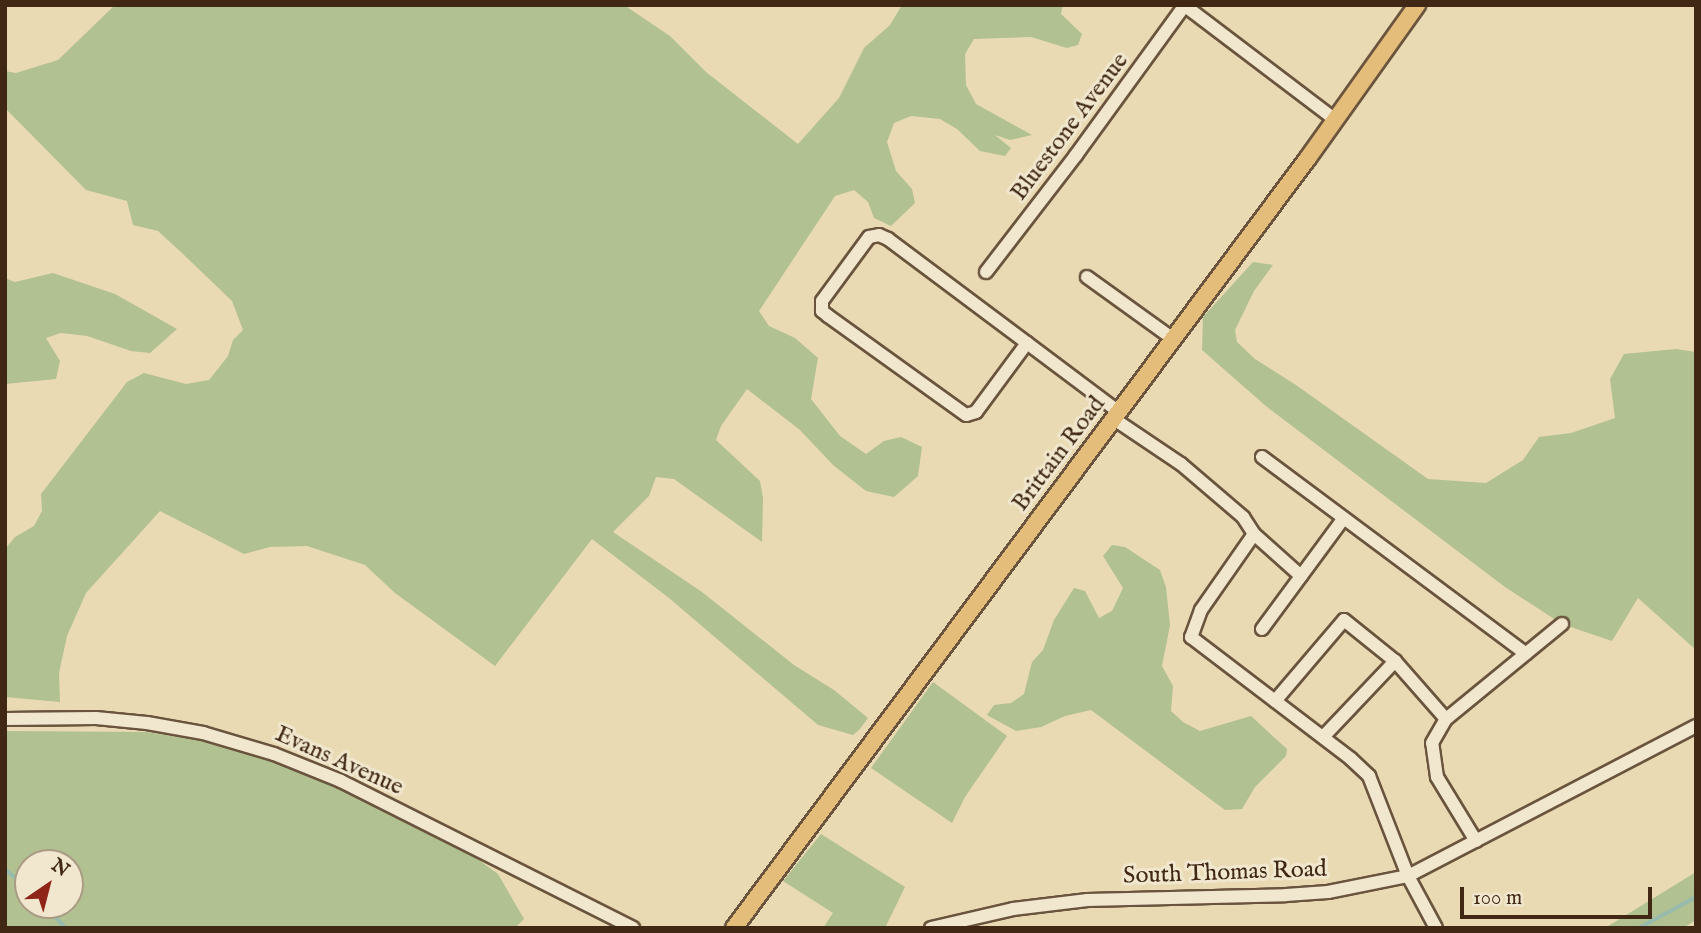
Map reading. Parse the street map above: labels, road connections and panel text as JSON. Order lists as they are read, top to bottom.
{
  "streets": {
    "main road": ["Brittain Road"],
    "street": ["Bluestone Avenue", "Evans Avenue", "South Thomas Road"]
  },
  "scale_bar": "100 m",
  "north": "top right"
}
